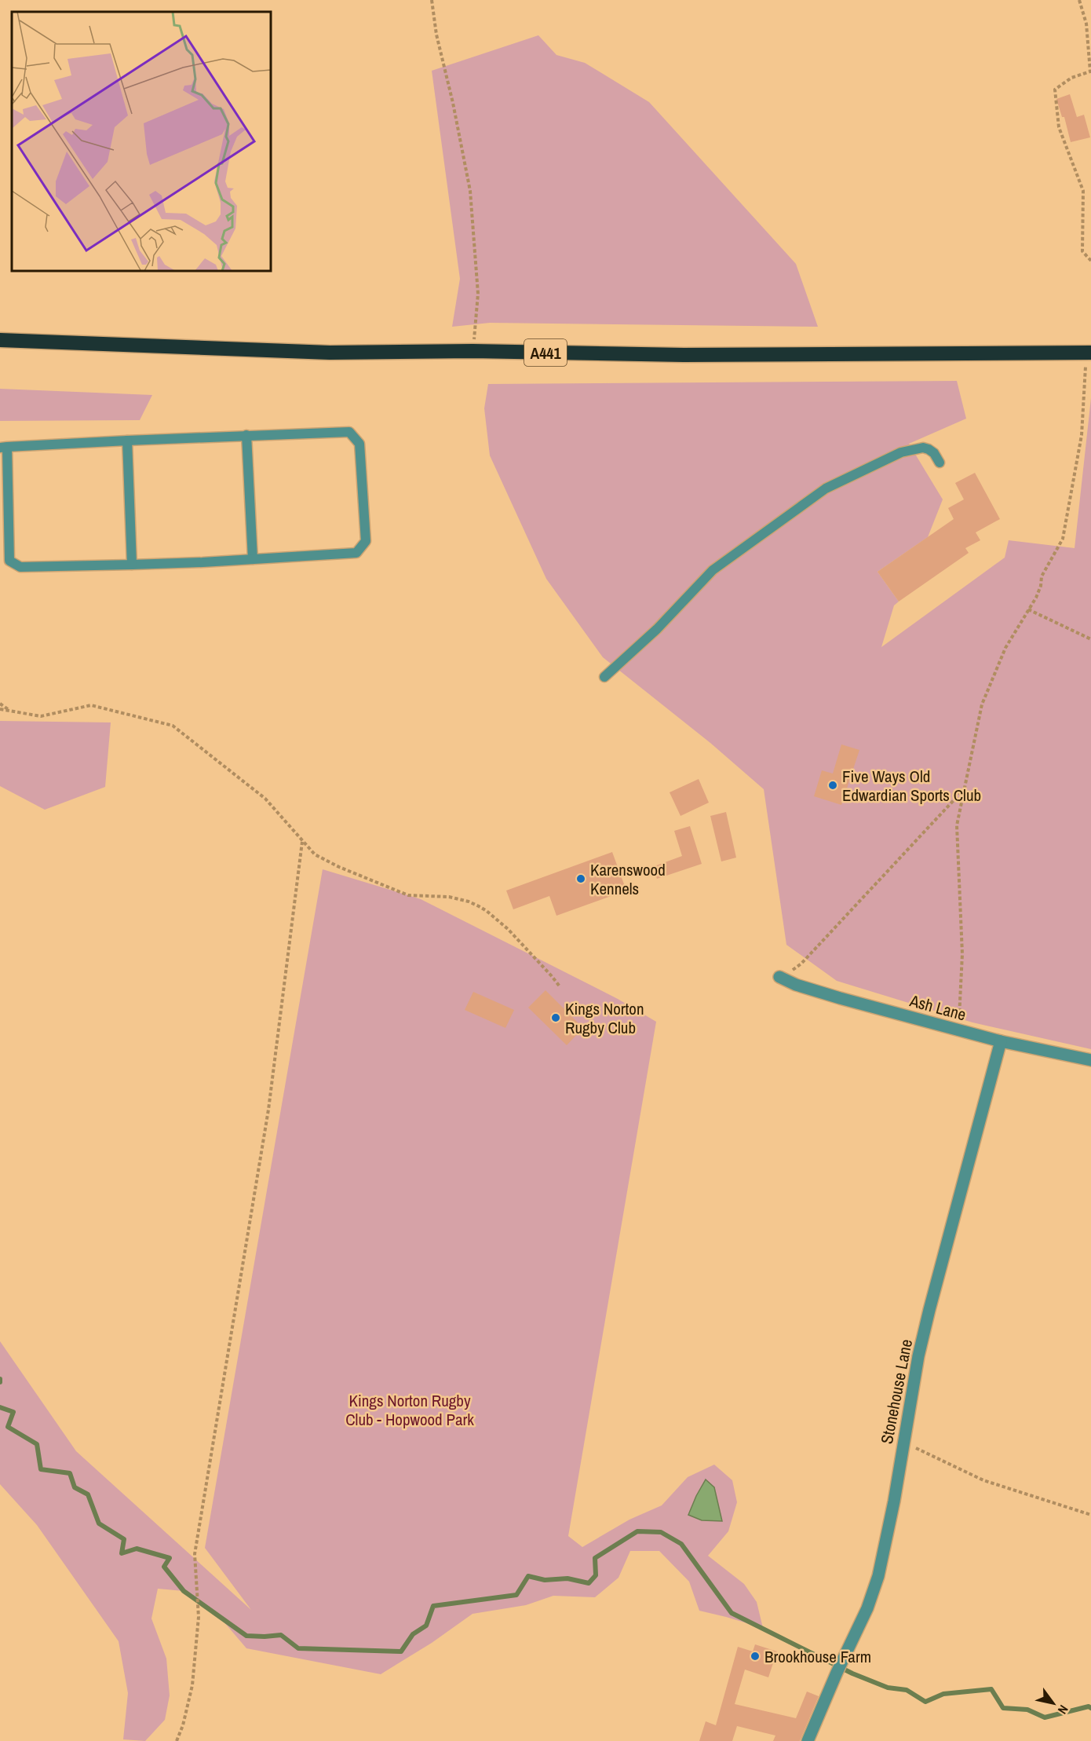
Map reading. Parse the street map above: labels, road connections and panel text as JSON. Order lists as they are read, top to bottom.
{
  "streets": {
    "highway": ["A441"],
    "street": ["Ash Lane", "Stonehouse Lane"]
  },
  "crossings": [
    ["Ash Lane", "Stonehouse Lane"]
  ],
  "parks": ["Kings Norton Rugby Club - Hopwood Park"],
  "places": [
    "Five Ways Old Edwardian Sports Club",
    "Karenswood Kennels",
    "Kings Norton Rugby Club",
    "Brookhouse Farm"
  ],
  "north": "bottom right"
}
